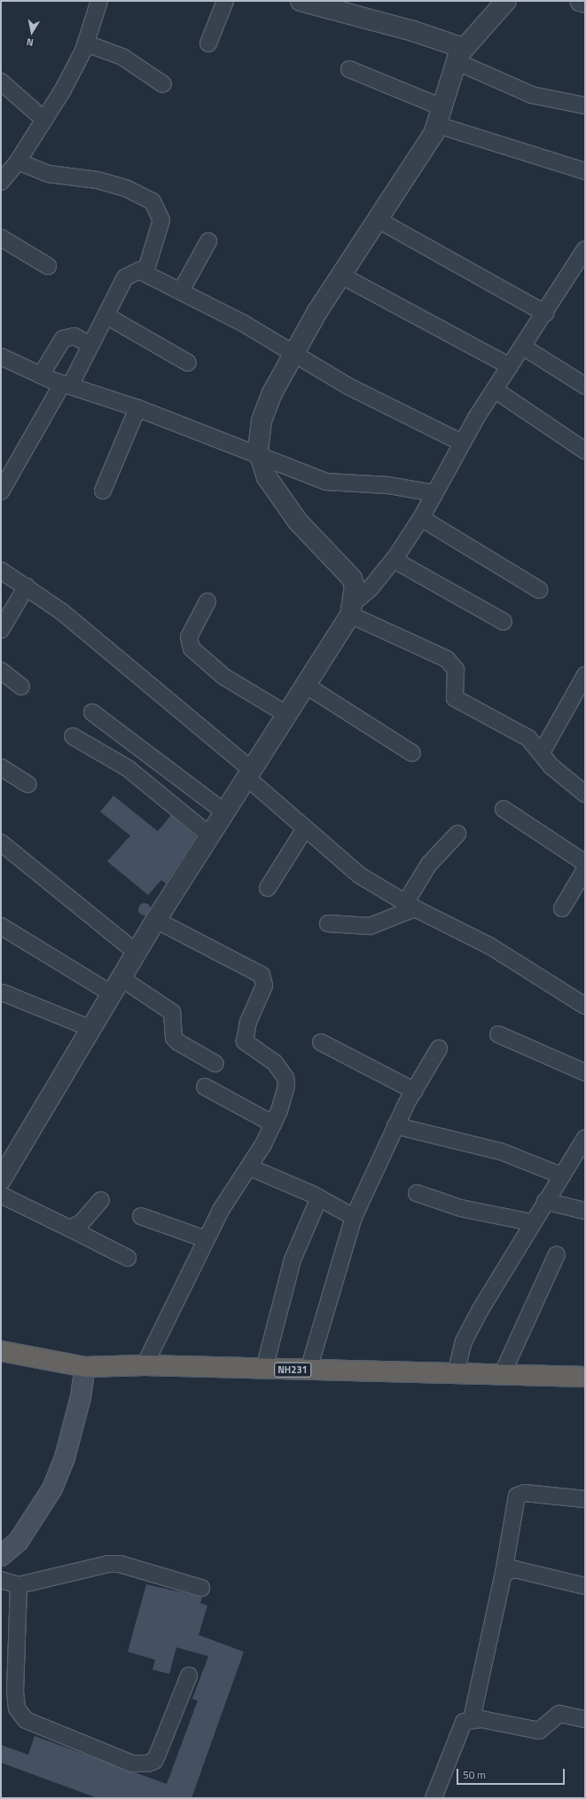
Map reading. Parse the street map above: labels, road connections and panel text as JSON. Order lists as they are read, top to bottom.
{
  "streets": {
    "highway": ["NH231"]
  },
  "scale_bar": "50 m",
  "north": "bottom"
}
